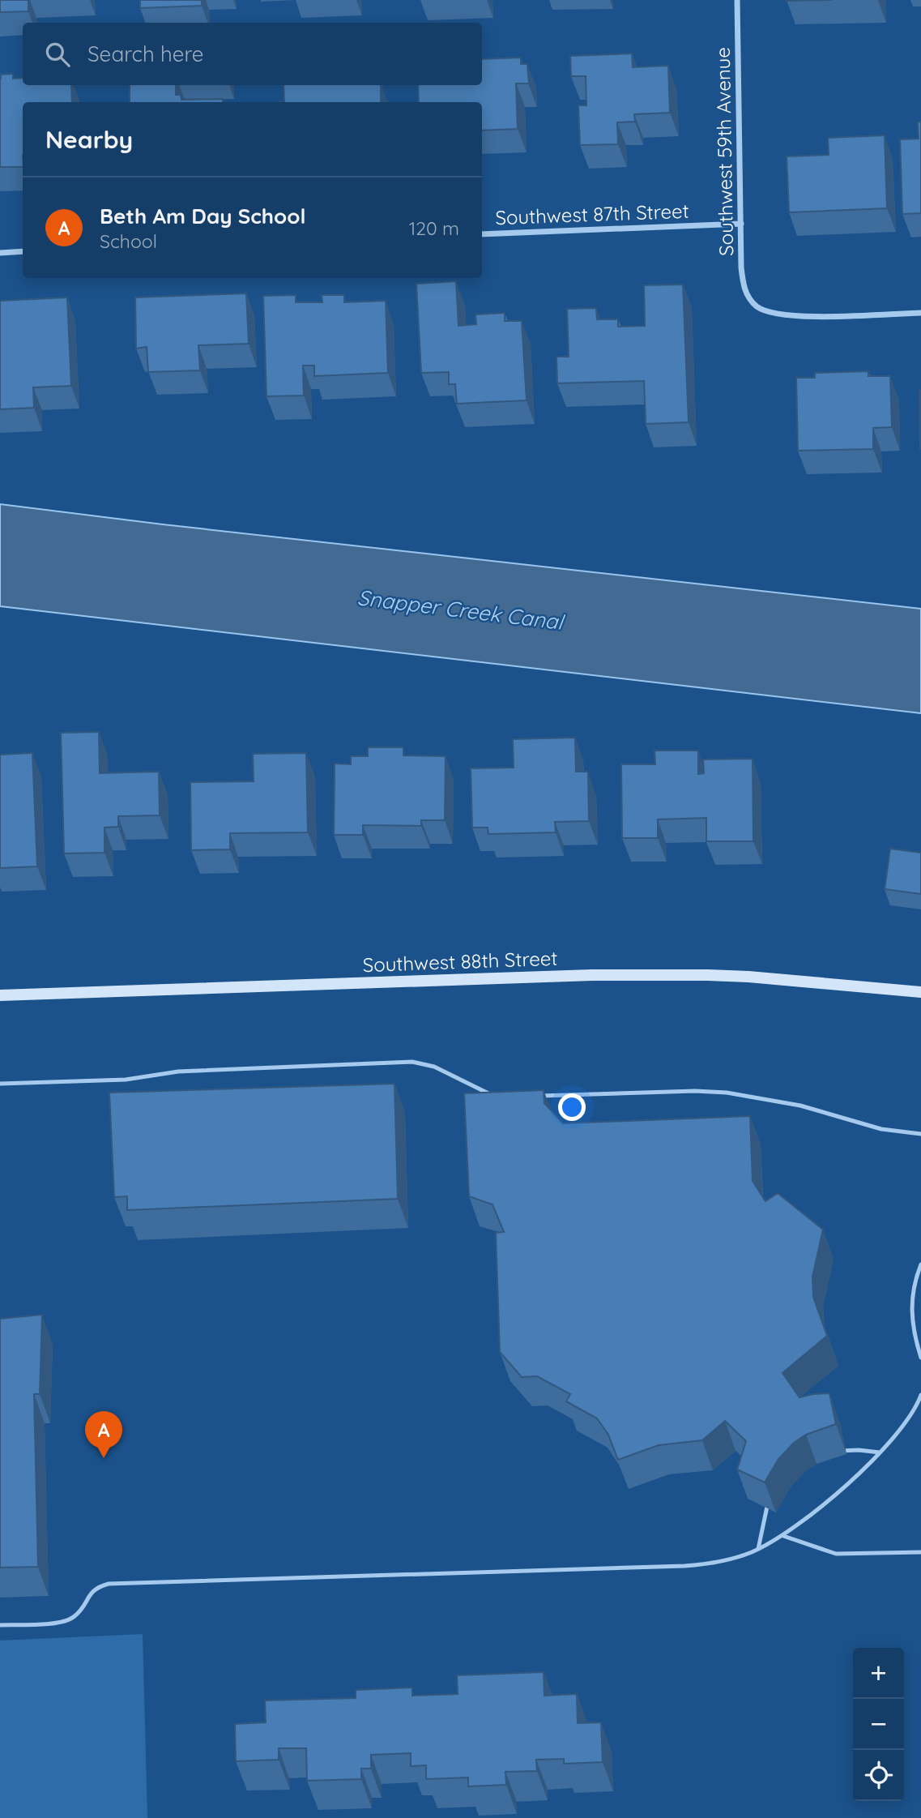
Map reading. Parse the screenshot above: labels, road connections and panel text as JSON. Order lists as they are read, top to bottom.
{
  "streets": {
    "street": ["Southwest 59th Avenue", "Southwest 87th Street", "Southwest 88th Street"]
  },
  "crossings": [
    ["Southwest 59th Avenue", "Southwest 87th Street"]
  ],
  "water": ["Snapper Creek Canal"],
  "page": {
    "search": "Search here",
    "heading": "Nearby",
    "list": [
      {
        "mark": "A",
        "name": "Beth Am Day School",
        "note": "School",
        "value": "120 m"
      }
    ],
    "pins": "A",
    "map_buttons": ["+", "−"]
  }
}
